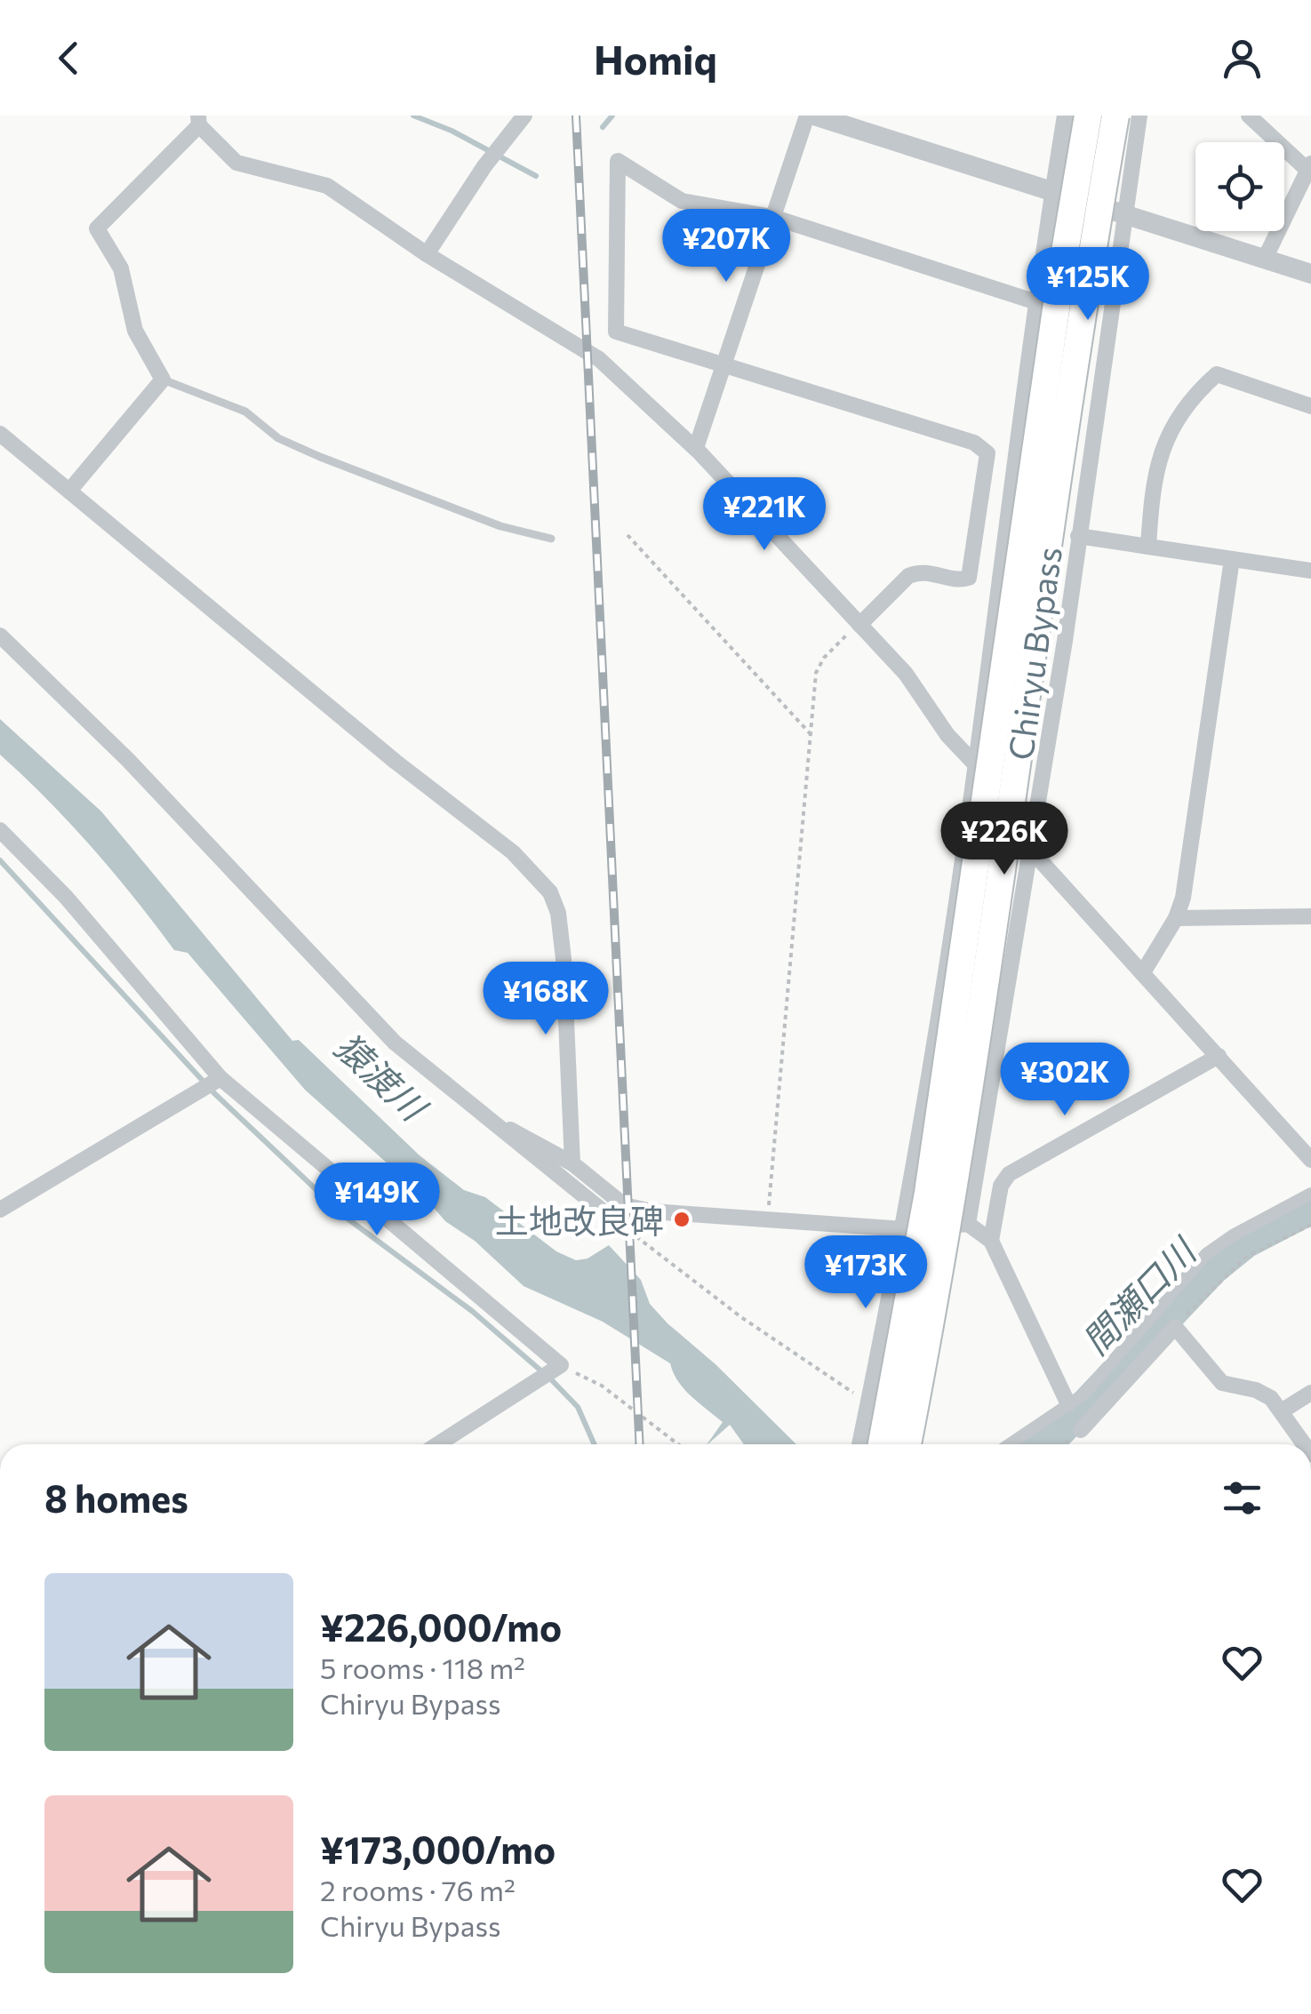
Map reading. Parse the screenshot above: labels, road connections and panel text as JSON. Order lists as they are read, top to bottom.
{
  "streets": {
    "highway": ["Chiryu Bypass"]
  },
  "water": ["猿渡川", "間瀬口川"],
  "places": ["土地改良碑"],
  "page": {
    "header": "Homiq",
    "price": [
      "¥207K",
      "¥125K",
      "¥221K",
      "¥226K",
      "¥168K",
      "¥302K",
      "¥149K",
      "¥173K"
    ],
    "heading": "8 homes",
    "list": [
      {
        "name": "¥226,000/mo",
        "note": "5 rooms · 118 m² · Chiryu Bypass"
      },
      {
        "name": "¥173,000/mo",
        "note": "2 rooms · 76 m² · Chiryu Bypass"
      }
    ]
  }
}
